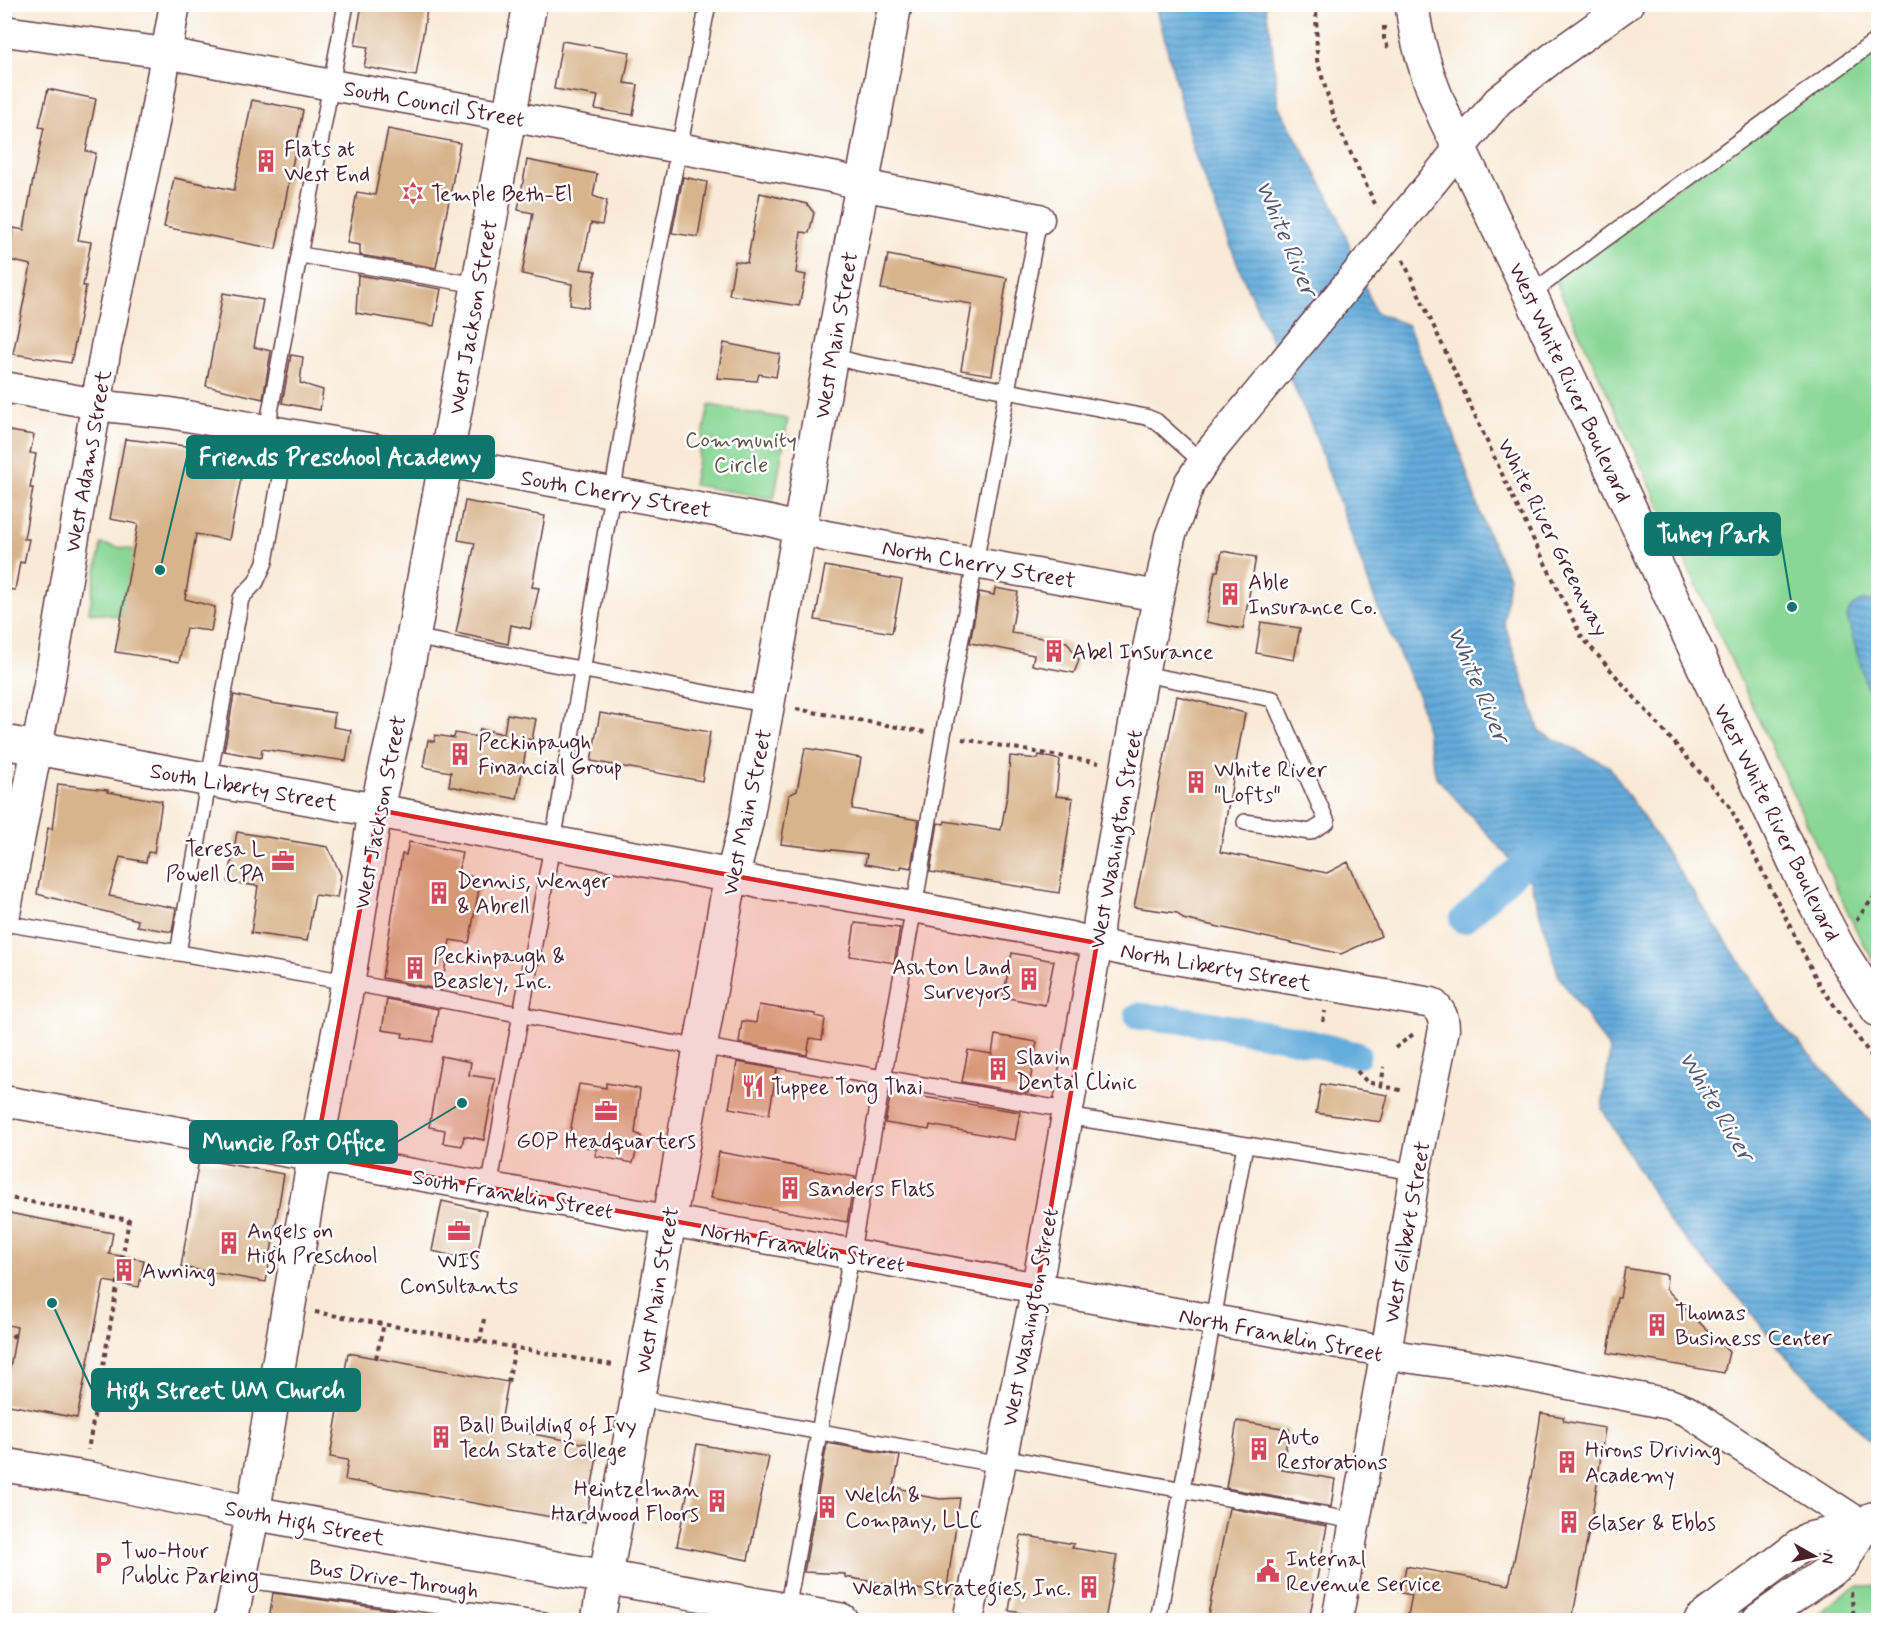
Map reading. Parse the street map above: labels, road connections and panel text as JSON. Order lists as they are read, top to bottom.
{
  "streets": {
    "main road": [
      "West Jackson Street",
      "West Main Street",
      "West White River Boulevard",
      "South Liberty Street",
      "South High Street"
    ],
    "street": [
      "South Council Street",
      "West Adams Street",
      "South Cherry Street",
      "North Cherry Street",
      "West Washington Street",
      "North Liberty Street",
      "South Franklin Street",
      "West Gilbert Street",
      "North Franklin Street"
    ],
    "lane": ["Bus Drive-Through"],
    "path": ["White River Greenway"]
  },
  "crossings": [
    ["South Council Street", "West Jackson Street"],
    ["South Council Street", "West Main Street"],
    ["South Council Street", "West Adams Street"],
    ["West Jackson Street", "South Cherry Street"],
    ["West Jackson Street", "South Liberty Street"],
    ["West Jackson Street", "South Franklin Street"],
    ["West Jackson Street", "South High Street"],
    ["West Jackson Street", "Bus Drive-Through"],
    ["West Main Street", "South Cherry Street"],
    ["West Main Street", "North Cherry Street"],
    ["West Main Street", "South Liberty Street"],
    ["West Main Street", "North Liberty Street"],
    ["West Main Street", "South Franklin Street"],
    ["West Main Street", "North Franklin Street"],
    ["West Main Street", "South High Street"],
    ["West White River Boulevard", "West Washington Street"],
    ["West Adams Street", "South Cherry Street"],
    ["West Adams Street", "South Liberty Street"],
    ["South Cherry Street", "North Cherry Street"],
    ["North Cherry Street", "West Washington Street"],
    ["South Liberty Street", "North Liberty Street"],
    ["West Washington Street", "North Liberty Street"],
    ["West Washington Street", "North Franklin Street"],
    ["North Liberty Street", "West Gilbert Street"],
    ["South Franklin Street", "North Franklin Street"],
    ["West Gilbert Street", "North Franklin Street"]
  ],
  "water": ["White River"],
  "parks": ["Community Circle"],
  "places": {
    "building": [
      "Flats at West End",
      "Able Insurance Co.",
      "Abel Insurance",
      "Peckinpaugh Financial Group",
      "White River \"Lofts\"",
      "Dennis, Wenger & Abrell",
      "Peckinpaugh & Beasley, Inc.",
      "Ashton Land Surveyors",
      "Slavin Dental Clinic",
      "Sanders Flats",
      "Angels on High Preschool",
      "Awning",
      "Thomas Business Center",
      "Ball Building of Ivy Tech State College",
      "Auto Restorations",
      "Hirons Driving Academy",
      "Heintzelman Hardwood Floors",
      "Welch & Company, LLC",
      "Glaser & Ebbs",
      "Wealth Strategies, Inc."
    ],
    "synagogue": ["Temple Beth-El"],
    "other": [
      "Friends Preschool Academy",
      "Tuhey Park",
      "Muncie Post Office",
      "High Street UM Church"
    ],
    "office": ["Teresa L Powell CPA", "GOP Headquarters", "WIS Consultants"],
    "restaurant": ["Tuppee Tong Thai"],
    "parking": ["Two-Hour Public Parking"],
    "public building": ["Internal Revenue Service"]
  },
  "north": "right"
}
